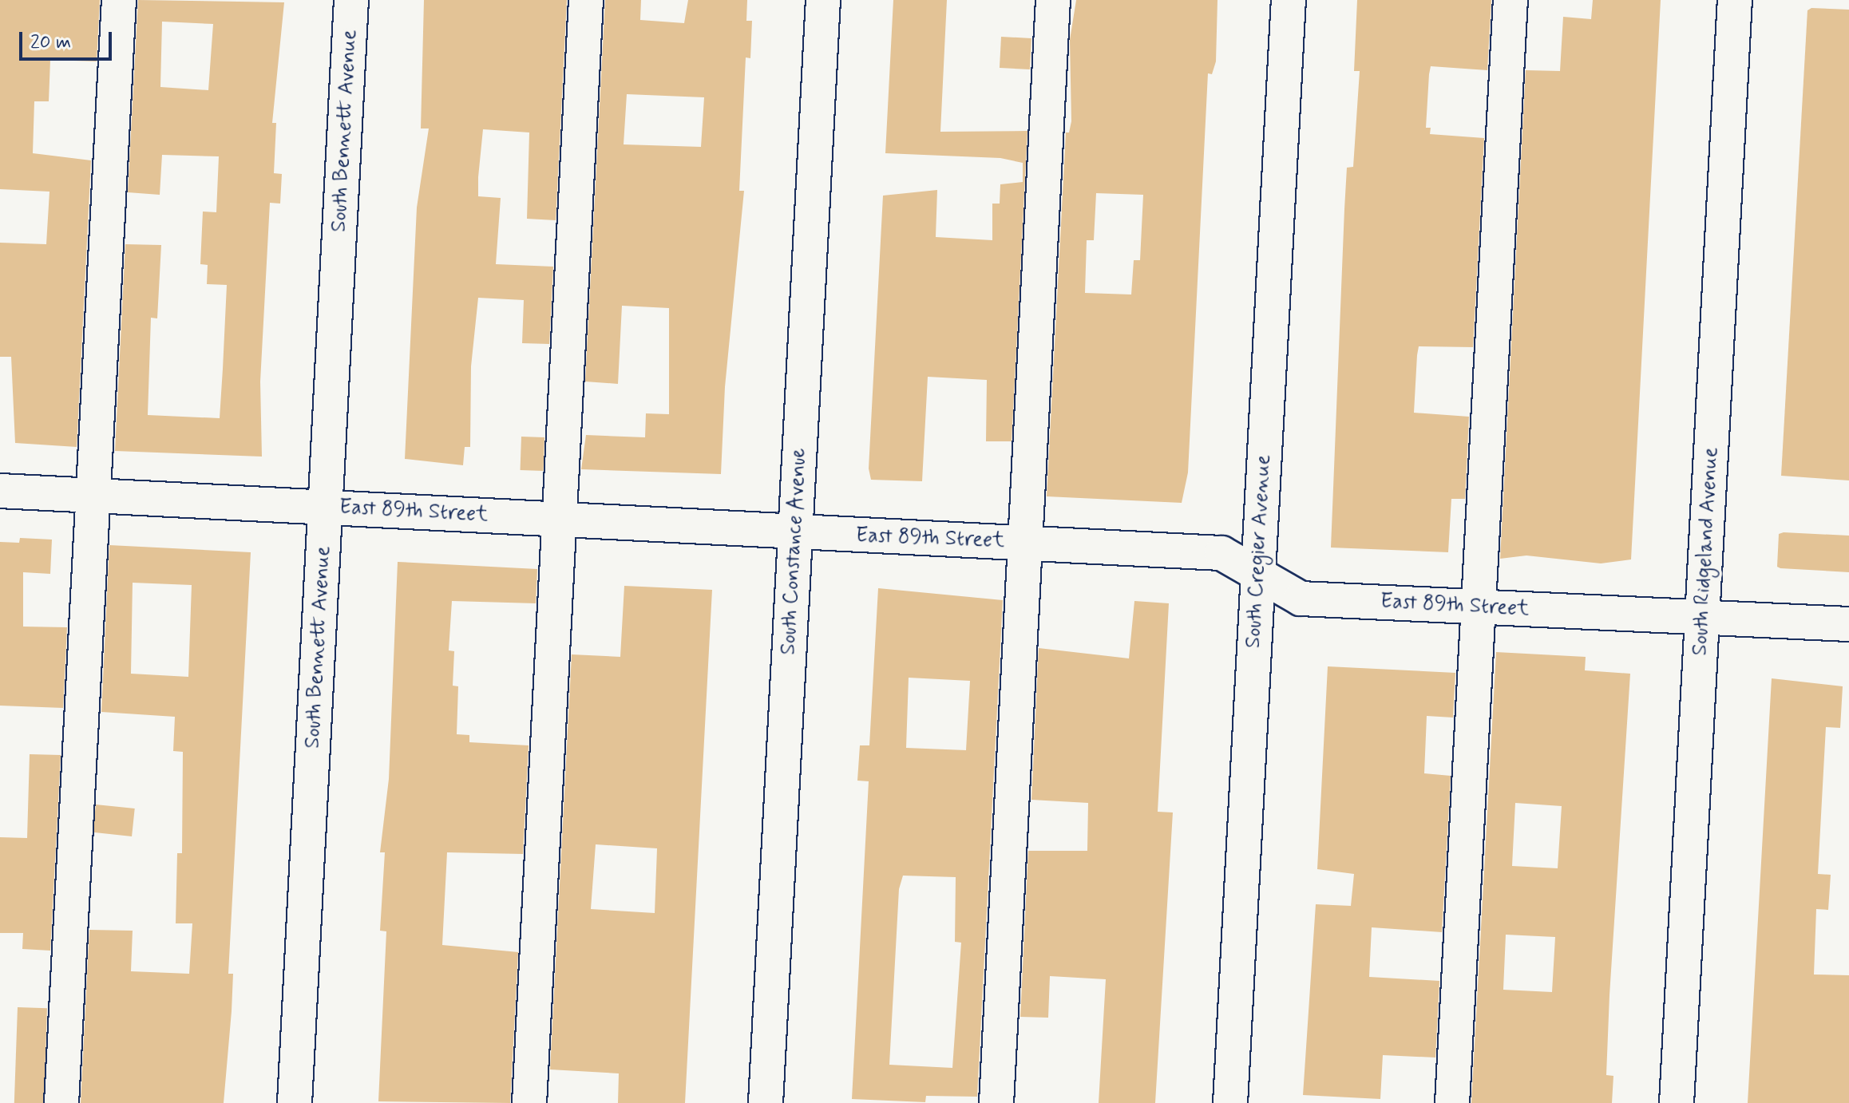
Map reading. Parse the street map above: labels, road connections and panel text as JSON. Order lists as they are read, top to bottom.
{
  "streets": {
    "street": [
      "South Bennett Avenue",
      "East 89th Street",
      "South Constance Avenue",
      "South Cregier Avenue",
      "South Ridgeland Avenue"
    ]
  },
  "crossings": [
    ["South Bennett Avenue", "East 89th Street"],
    ["East 89th Street", "South Constance Avenue"],
    ["East 89th Street", "South Cregier Avenue"],
    ["East 89th Street", "South Ridgeland Avenue"]
  ],
  "scale_bar": "20 m"
}
